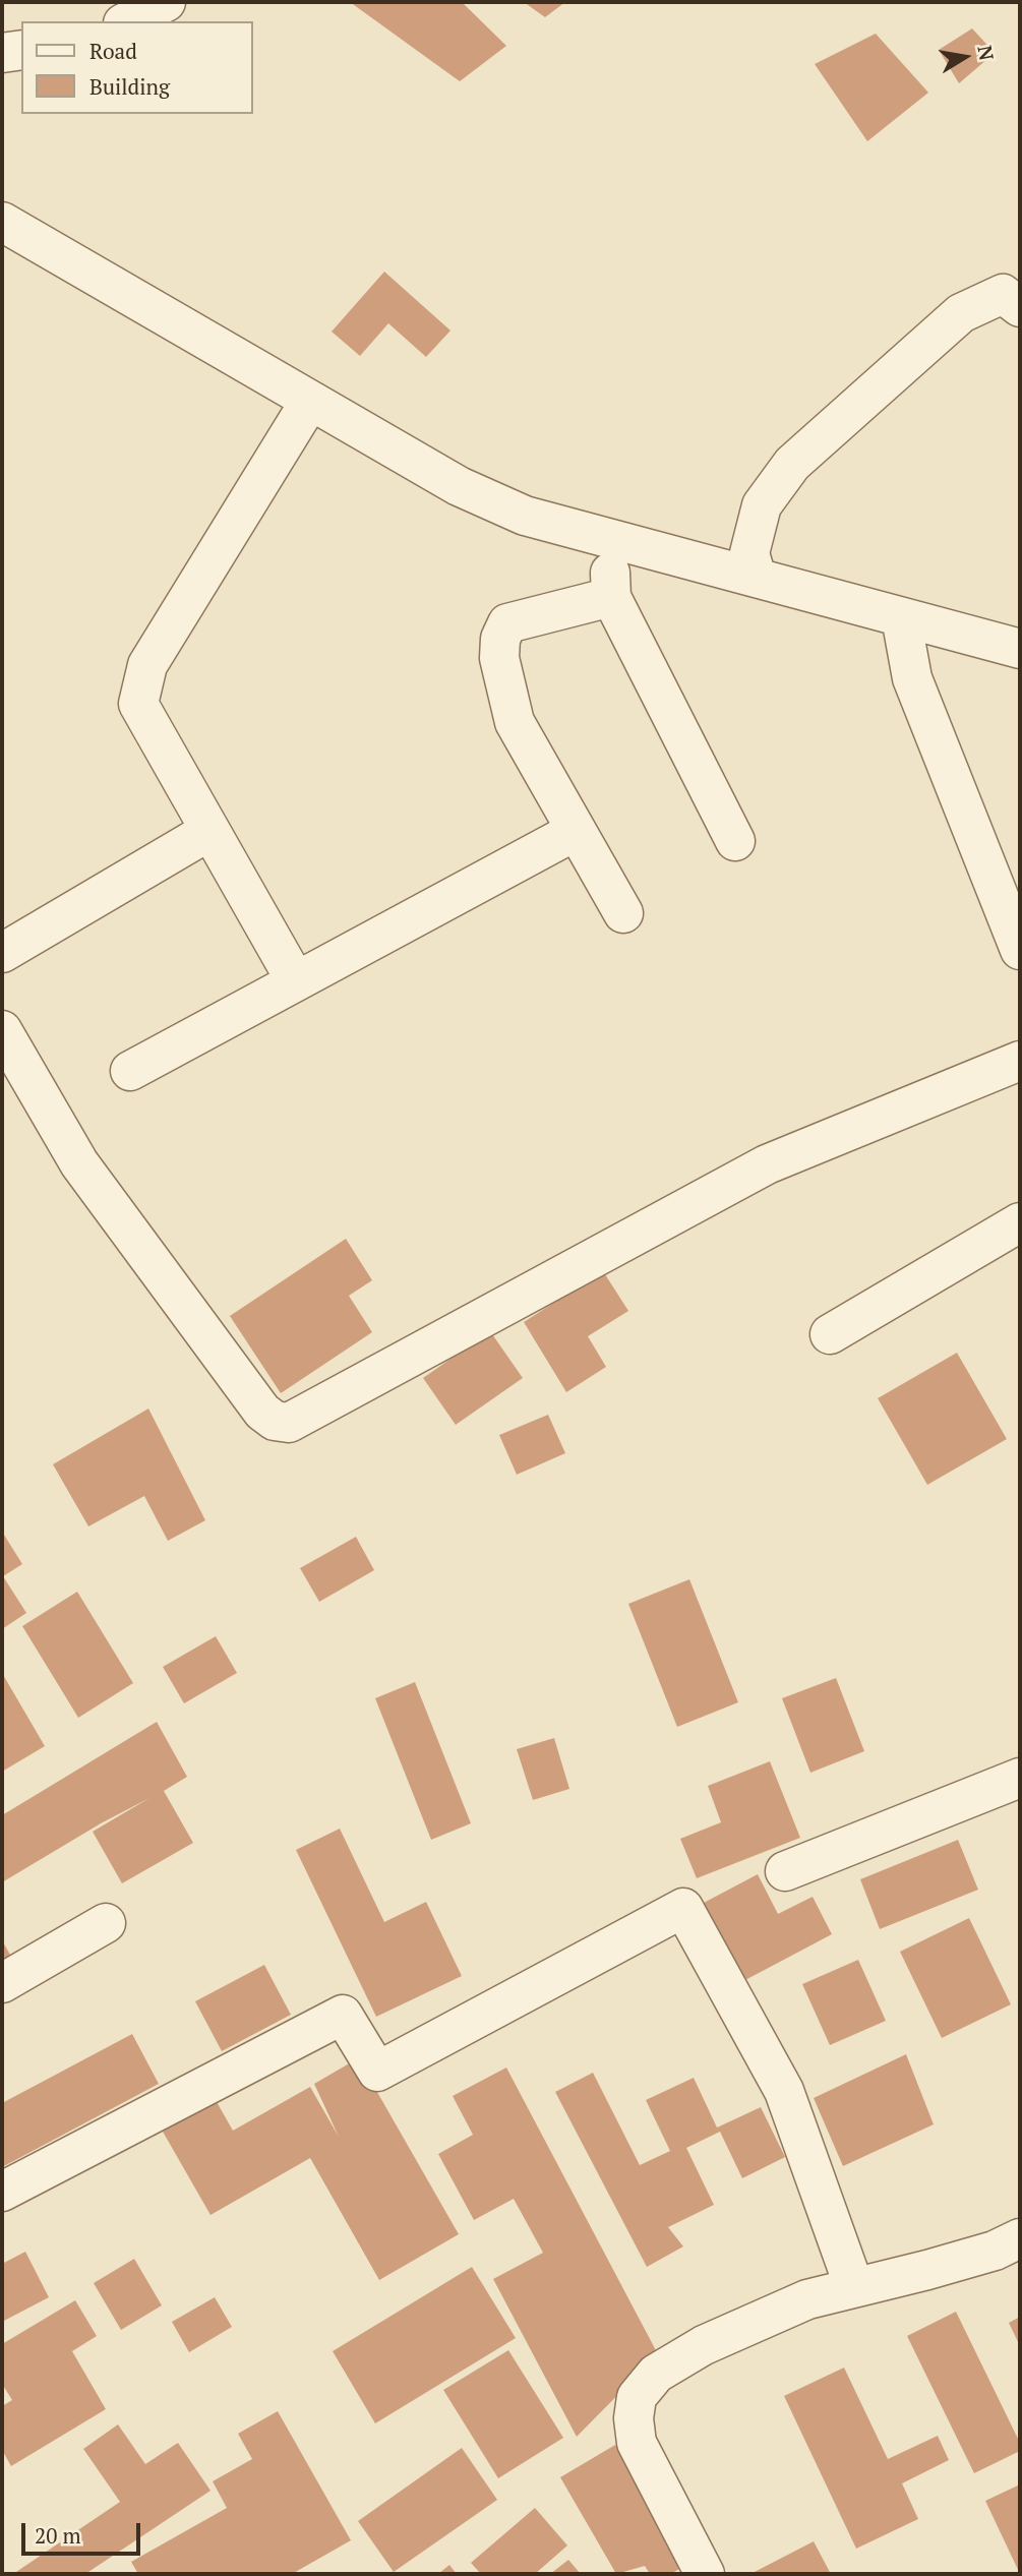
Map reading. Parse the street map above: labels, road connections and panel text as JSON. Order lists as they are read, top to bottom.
{
  "legend": ["Road", "Building"],
  "scale_bar": "20 m",
  "north": "right"
}
